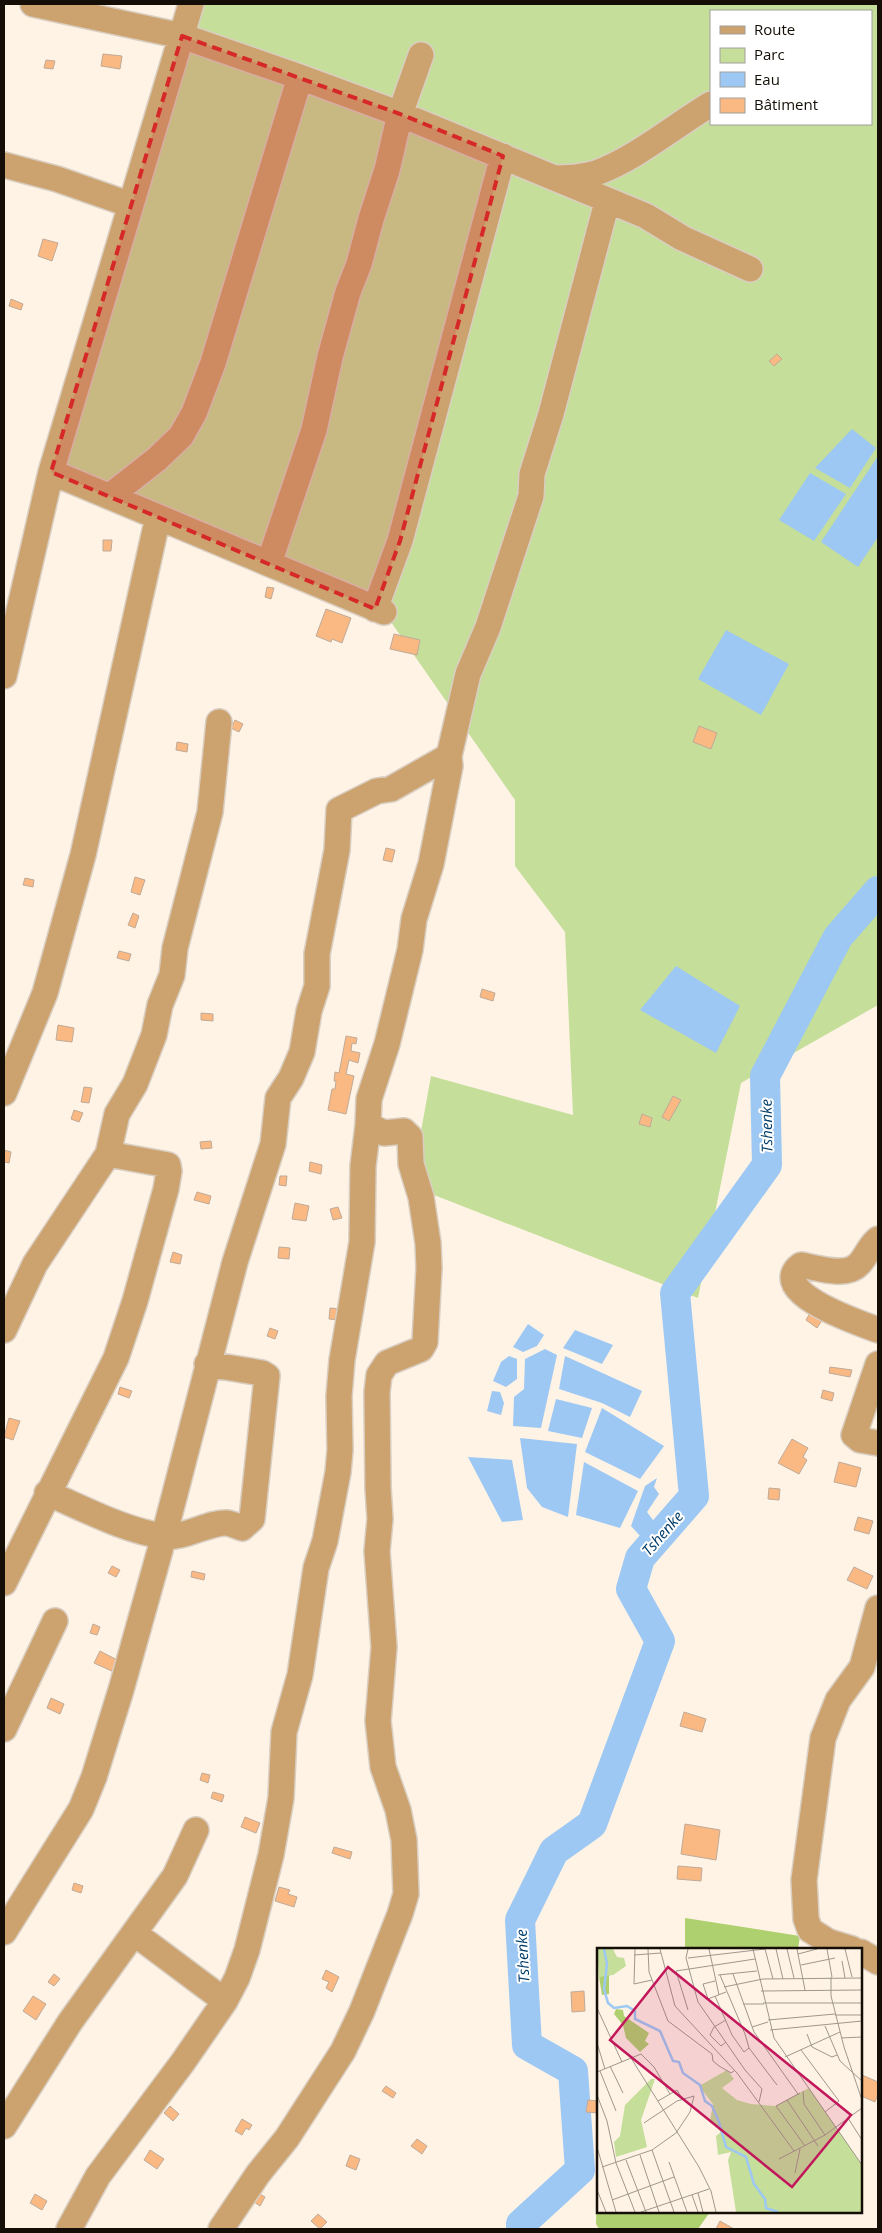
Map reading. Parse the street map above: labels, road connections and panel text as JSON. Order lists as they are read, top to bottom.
{
  "water": ["Tshenke"],
  "legend": [
    "Route",
    "Parc",
    "Eau",
    "Bâtiment"
  ]
}
